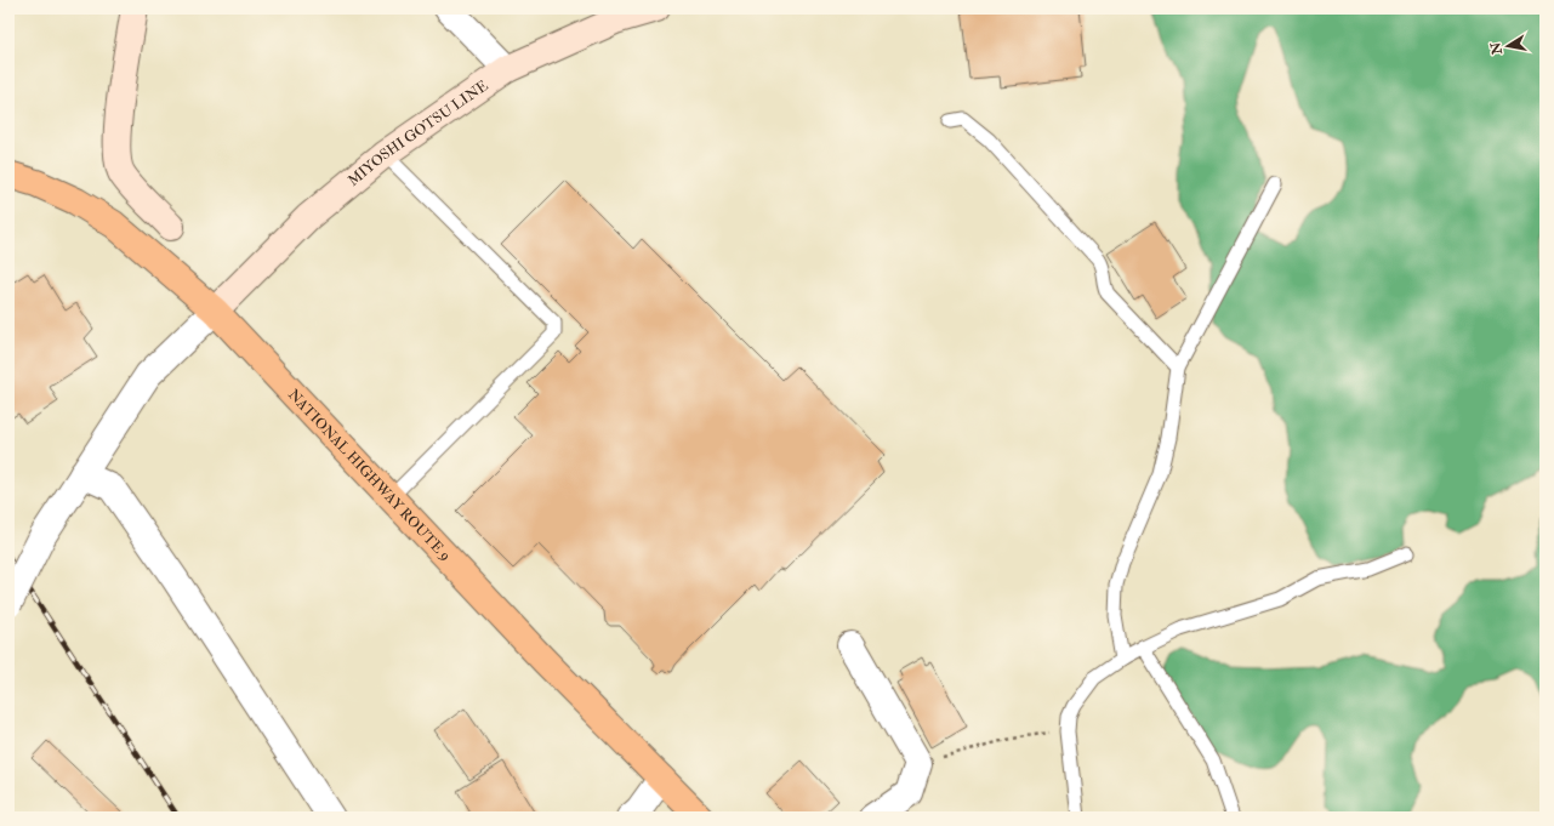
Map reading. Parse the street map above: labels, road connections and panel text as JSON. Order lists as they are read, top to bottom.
{
  "streets": {
    "highway": ["NATIONAL HIGHWAY ROUTE 9"],
    "main road": ["MIYOSHI GOTSU LINE"]
  },
  "crossings": [
    ["MIYOSHI GOTSU LINE", "NATIONAL HIGHWAY ROUTE 9"]
  ],
  "north": "left"
}
